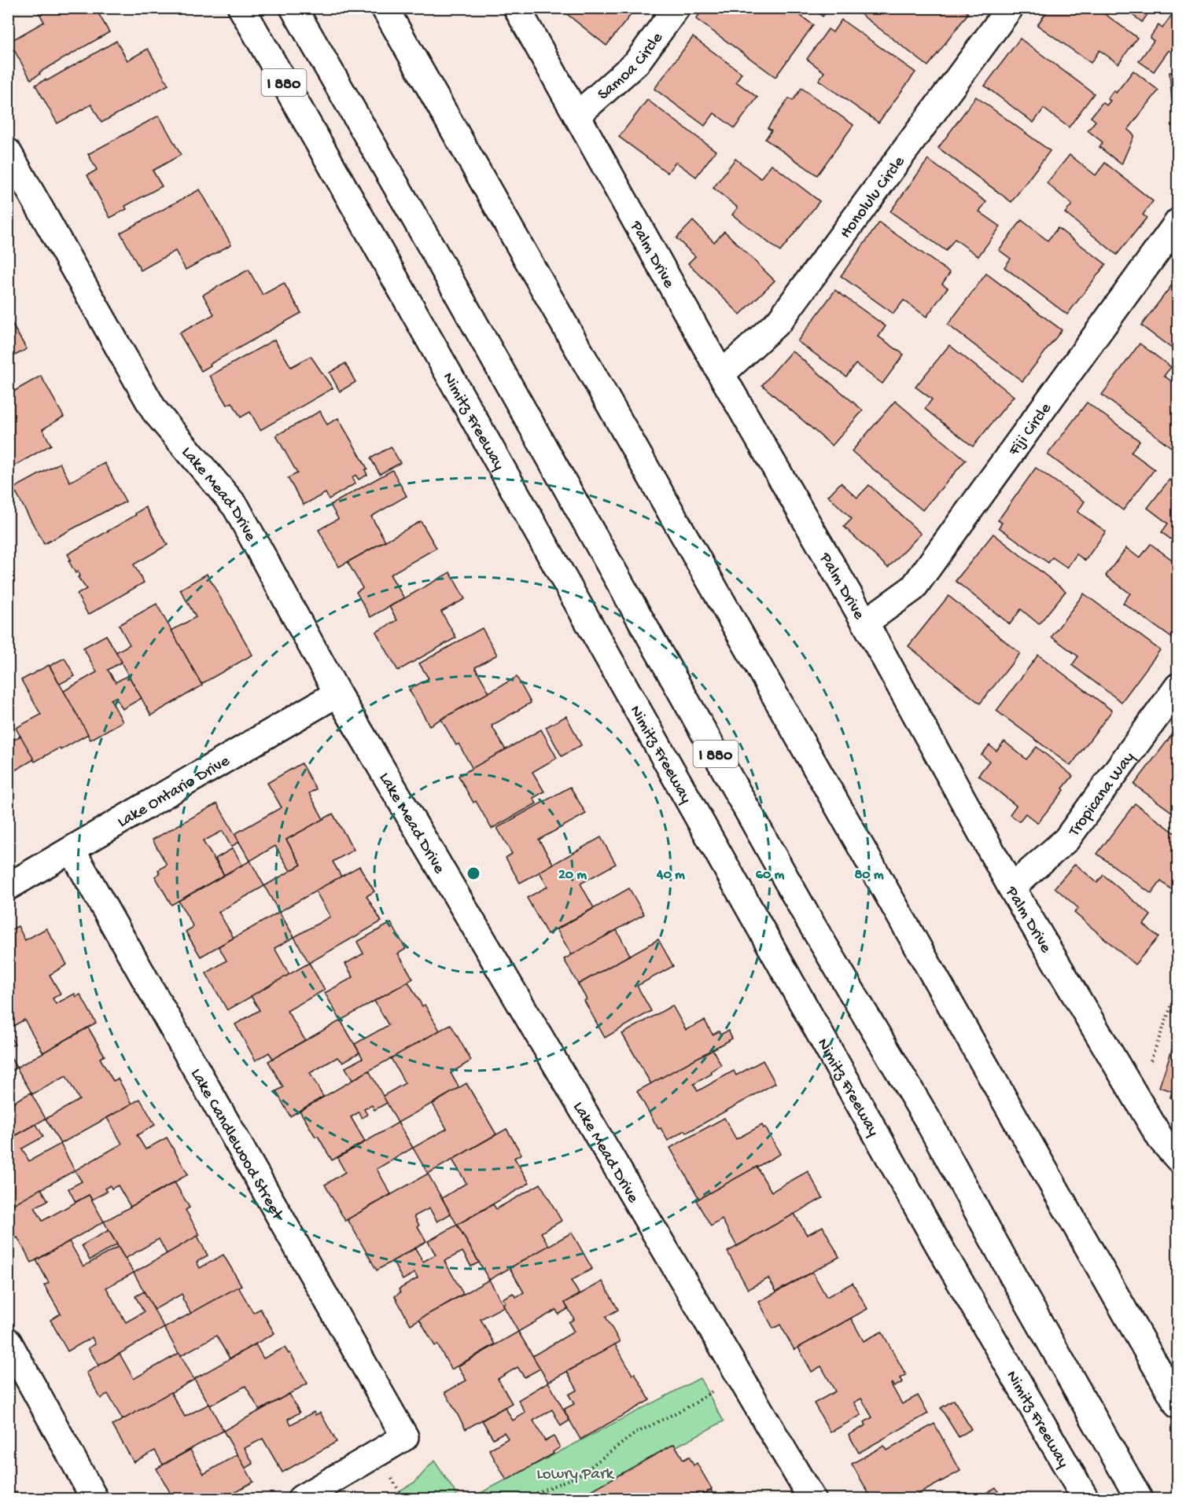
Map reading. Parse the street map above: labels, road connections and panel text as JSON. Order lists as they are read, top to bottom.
{
  "streets": {
    "main road": [
      "Samoa Circle",
      "I 880",
      "Honolulu Circle",
      "Palm Drive",
      "Nimitz Freeway",
      "Fiji Circle",
      "Lake Mead Drive",
      "Lake Ontario Drive",
      "Tropicana Way",
      "Lake Candlewood Street"
    ]
  },
  "crossings": [
    ["Samoa Circle", "Palm Drive"],
    ["Honolulu Circle", "Palm Drive"],
    ["Palm Drive", "Fiji Circle"],
    ["Palm Drive", "Tropicana Way"],
    ["Lake Mead Drive", "Lake Ontario Drive"],
    ["Lake Ontario Drive", "Lake Candlewood Street"]
  ],
  "parks": ["Lowry Park"],
  "rings": [
    "20 m",
    "40 m",
    "60 m",
    "80 m"
  ]
}
